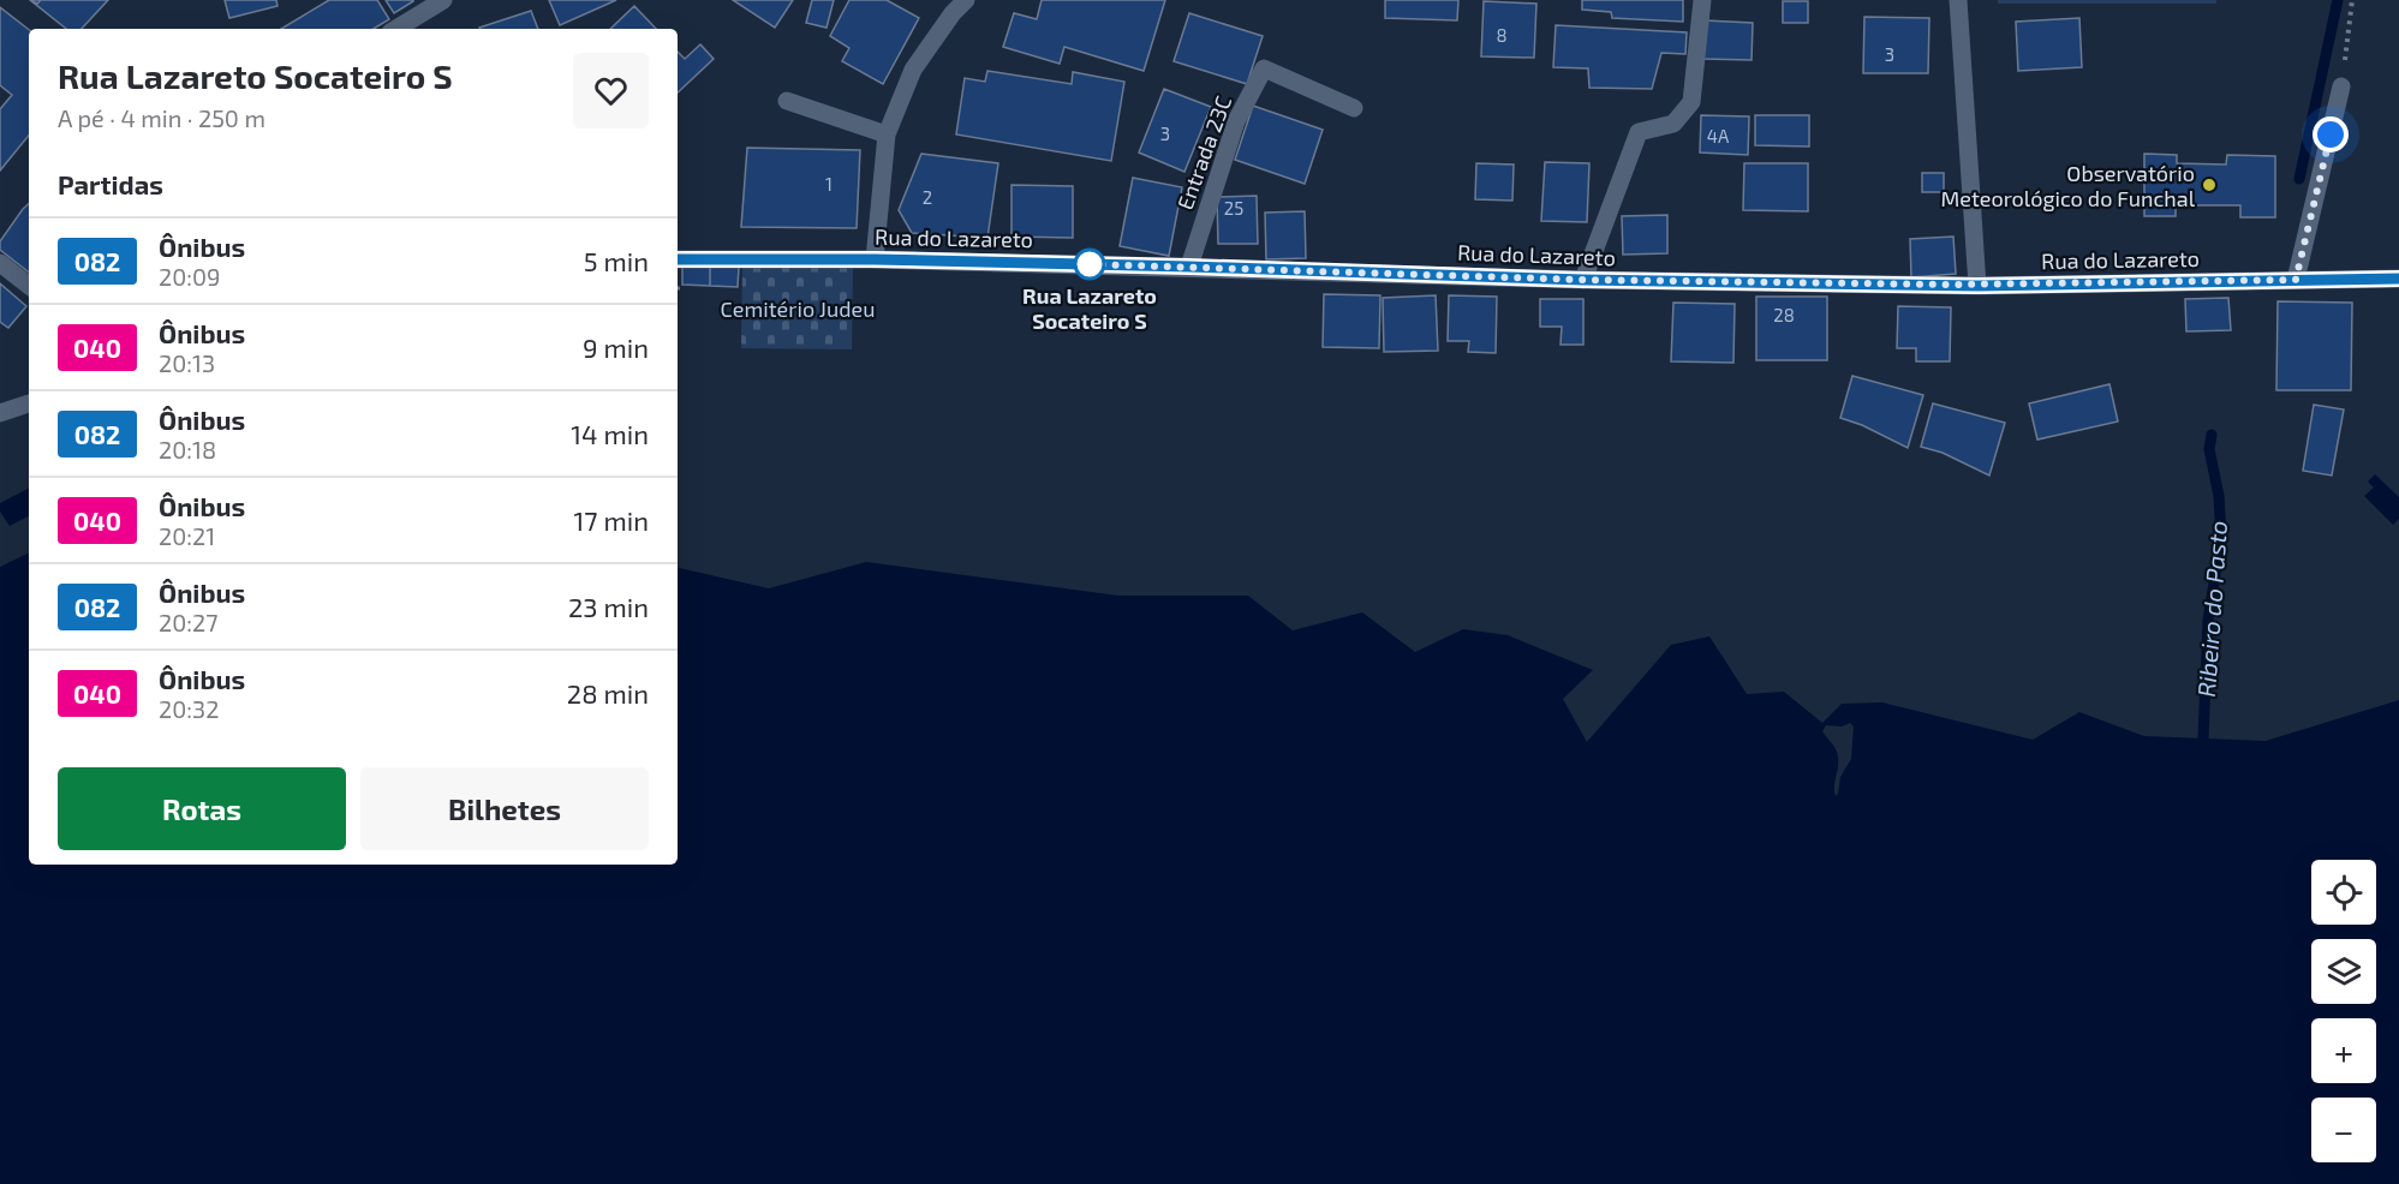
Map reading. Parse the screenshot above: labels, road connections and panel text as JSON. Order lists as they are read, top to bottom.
{
  "streets": {
    "street": ["Entrada 23C", "Rua do Lazareto"]
  },
  "crossings": [
    ["Entrada 23C", "Rua do Lazareto"]
  ],
  "water": ["Ribeiro do Pasto"],
  "parks": ["Cemitério Judeu"],
  "places": ["Observatório Meteorológico do Funchal", "Rua Lazareto Socateiro S"],
  "lines": ["bus line 082"],
  "house_numbers": [
    "8",
    "3",
    "3",
    "4A",
    "1",
    "2",
    "25",
    "28"
  ],
  "page": {
    "heading": [
      ["Rua Lazareto Socateiro S", "A pé · 4 min · 250 m"],
      "Partidas"
    ],
    "list": [
      {
        "mark": "082",
        "name": "Ônibus",
        "note": "20:09",
        "value": "5 min"
      },
      {
        "mark": "040",
        "name": "Ônibus",
        "note": "20:13",
        "value": "9 min"
      },
      {
        "mark": "082",
        "name": "Ônibus",
        "note": "20:18",
        "value": "14 min"
      },
      {
        "mark": "040",
        "name": "Ônibus",
        "note": "20:21",
        "value": "17 min"
      },
      {
        "mark": "082",
        "name": "Ônibus",
        "note": "20:27",
        "value": "23 min"
      },
      {
        "mark": "040",
        "name": "Ônibus",
        "note": "20:32",
        "value": "28 min"
      }
    ],
    "buttons": ["Rotas", "Bilhetes"],
    "map_buttons": ["+", "−"]
  }
}
